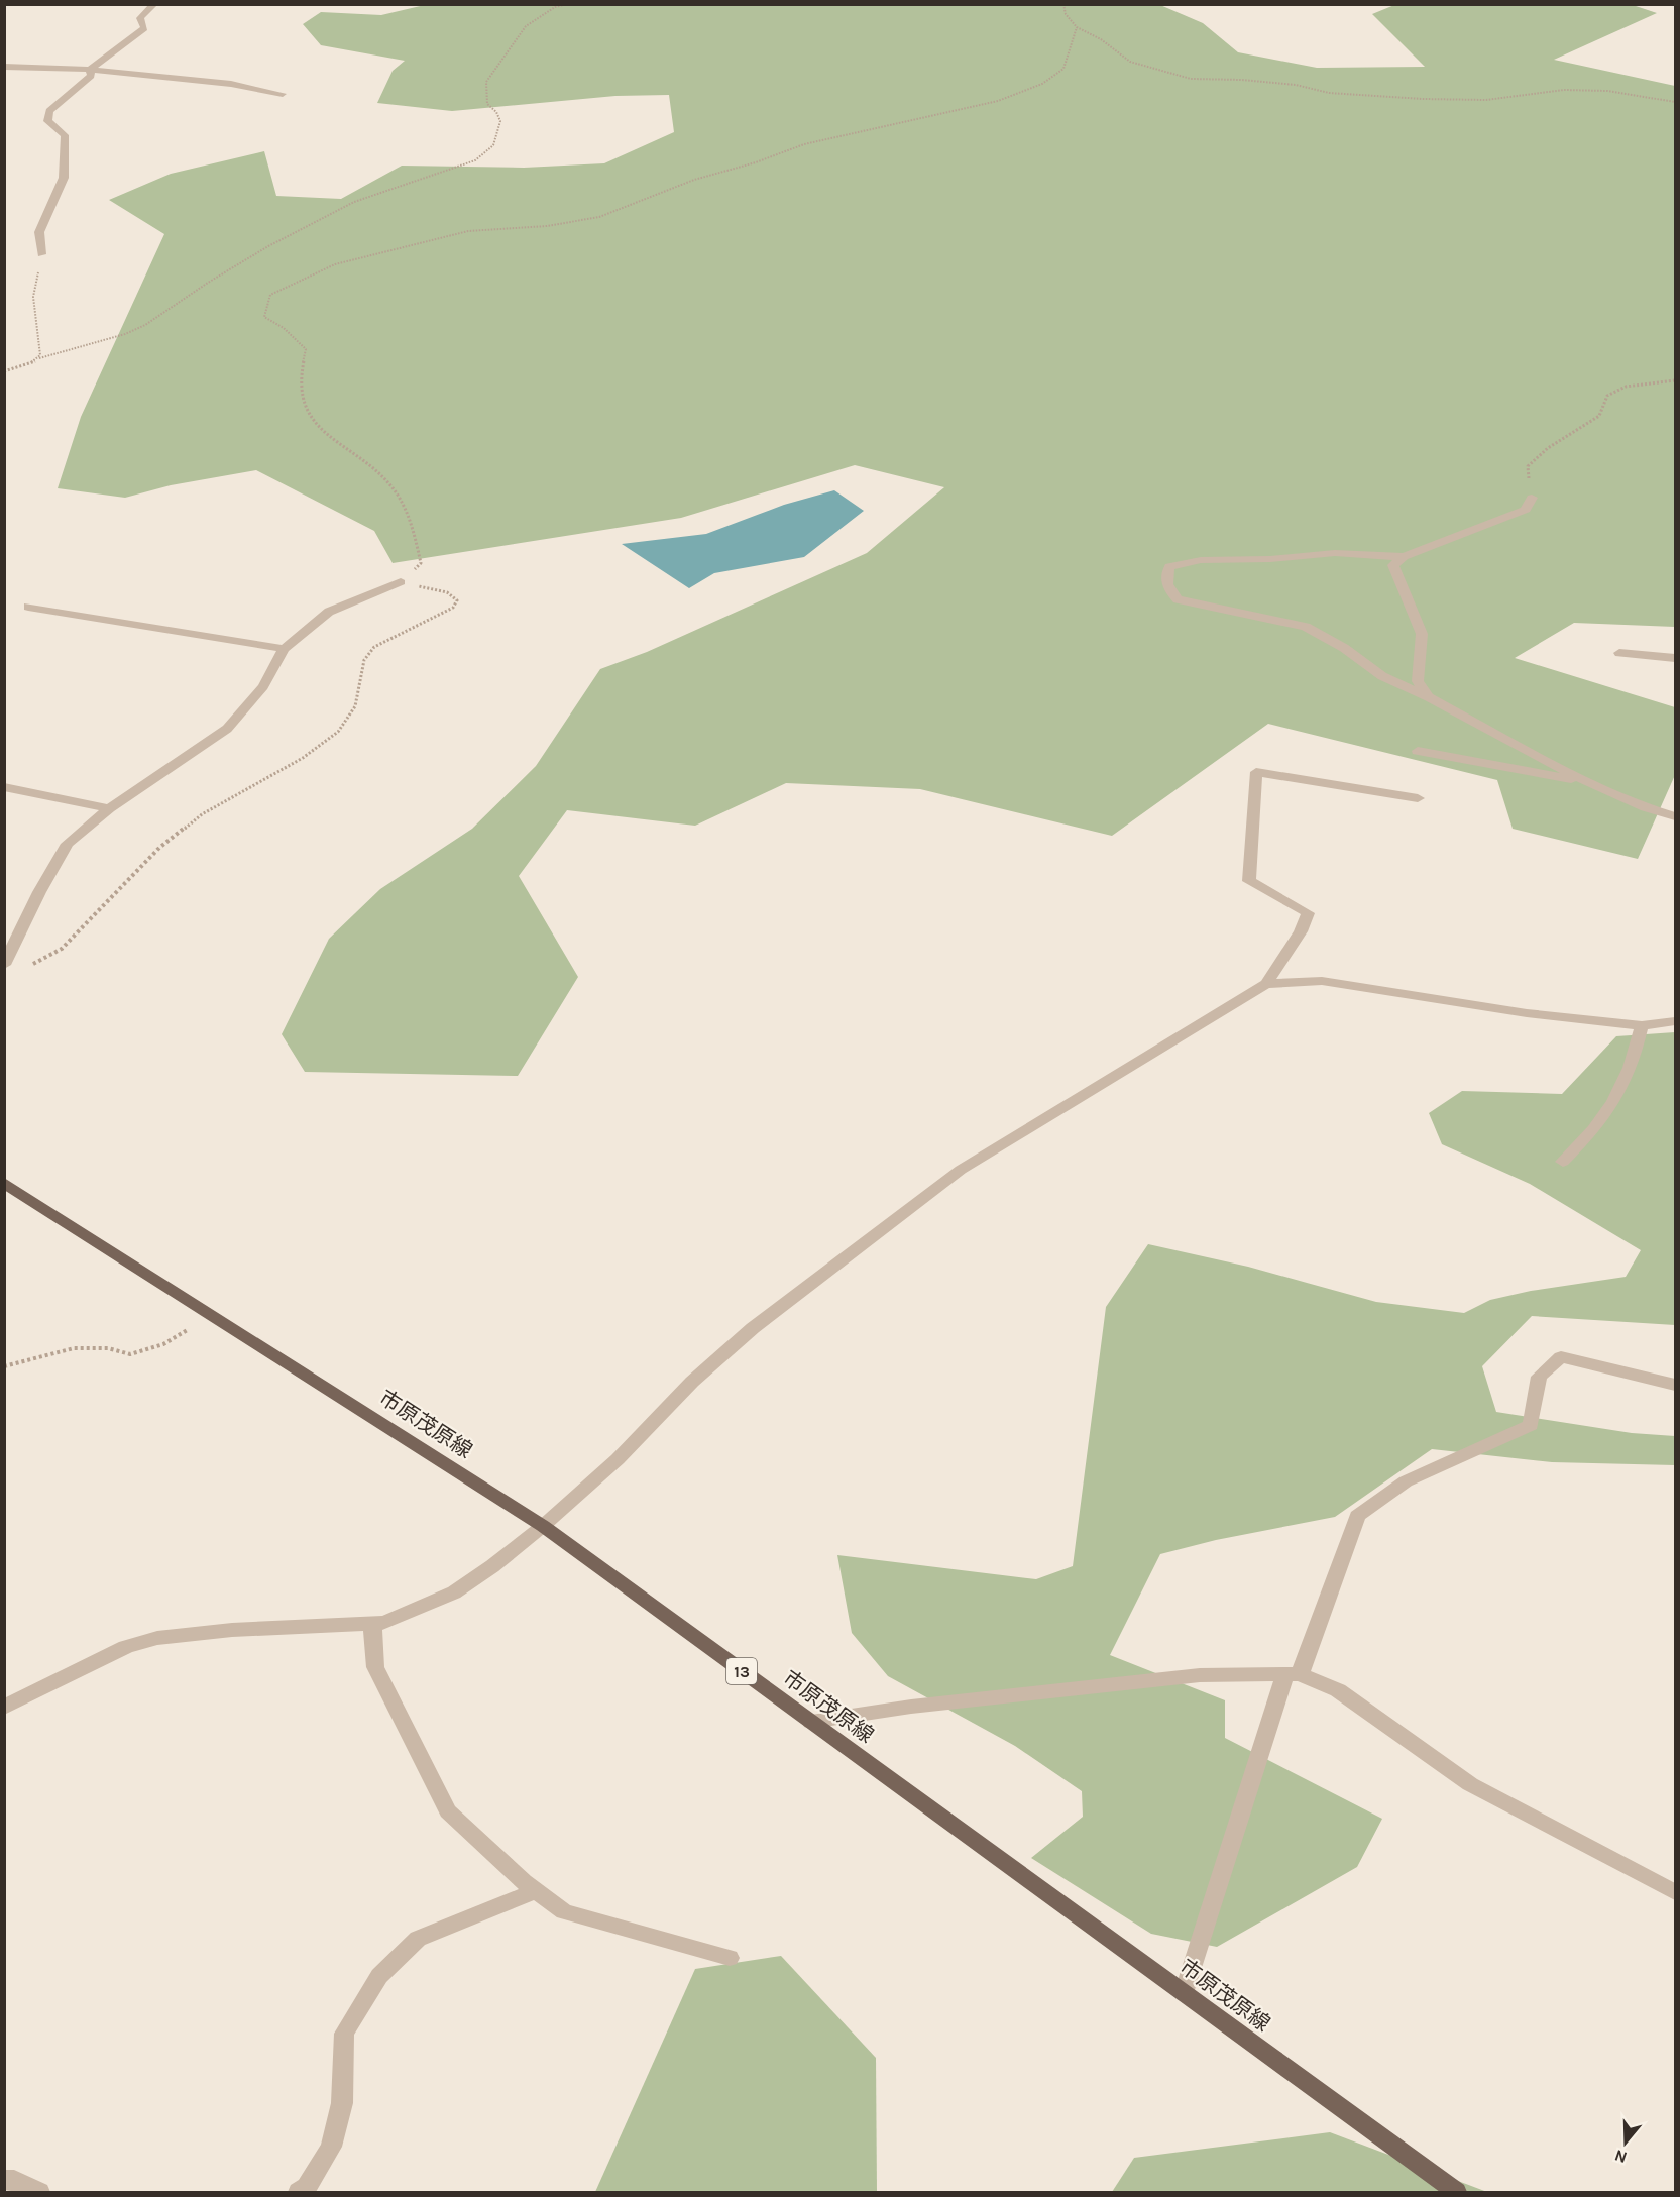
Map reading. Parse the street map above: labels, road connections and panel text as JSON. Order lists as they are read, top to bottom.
{
  "streets": {
    "main road": ["市原茂原線", "13"]
  },
  "north": "bottom"
}
